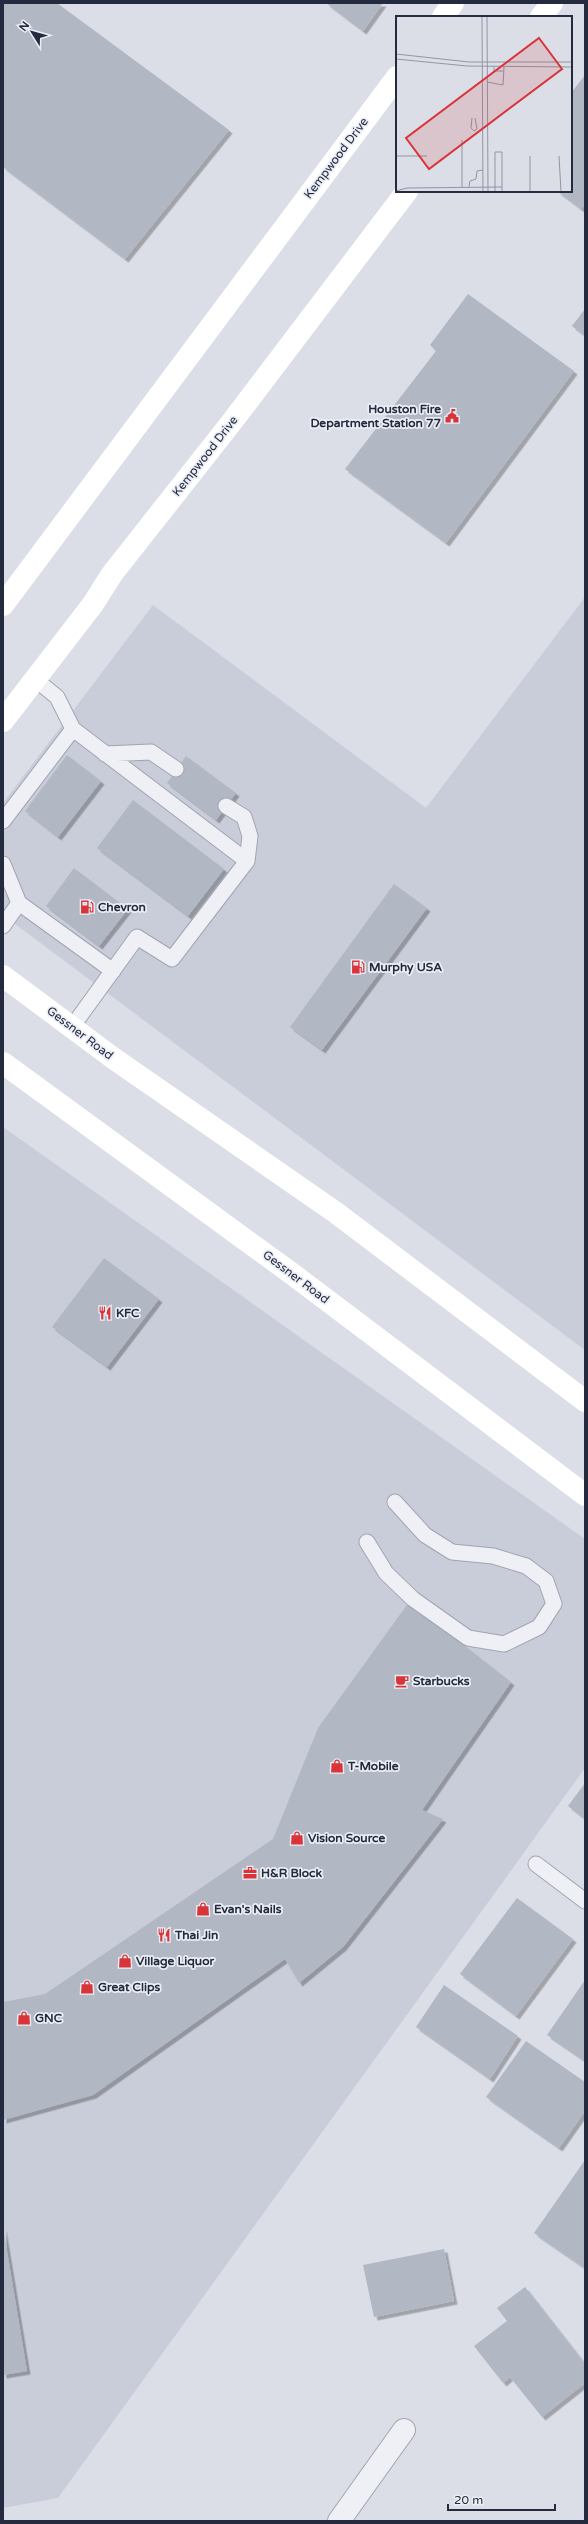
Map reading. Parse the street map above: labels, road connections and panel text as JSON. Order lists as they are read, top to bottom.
{
  "streets": {
    "main road": ["Kempwood Drive", "Gessner Road"]
  },
  "places": {
    "public building": ["Houston Fire Department Station 77"],
    "fuel station": ["Chevron", "Murphy USA"],
    "restaurant": ["KFC", "Thai Jin"],
    "cafe": ["Starbucks"],
    "shop": [
      "T-Mobile",
      "Vision Source",
      "Evan's Nails",
      "Village Liquor",
      "Great Clips",
      "GNC"
    ],
    "office": ["H&R Block"]
  },
  "scale_bar": "20 m",
  "north": "top left"
}
